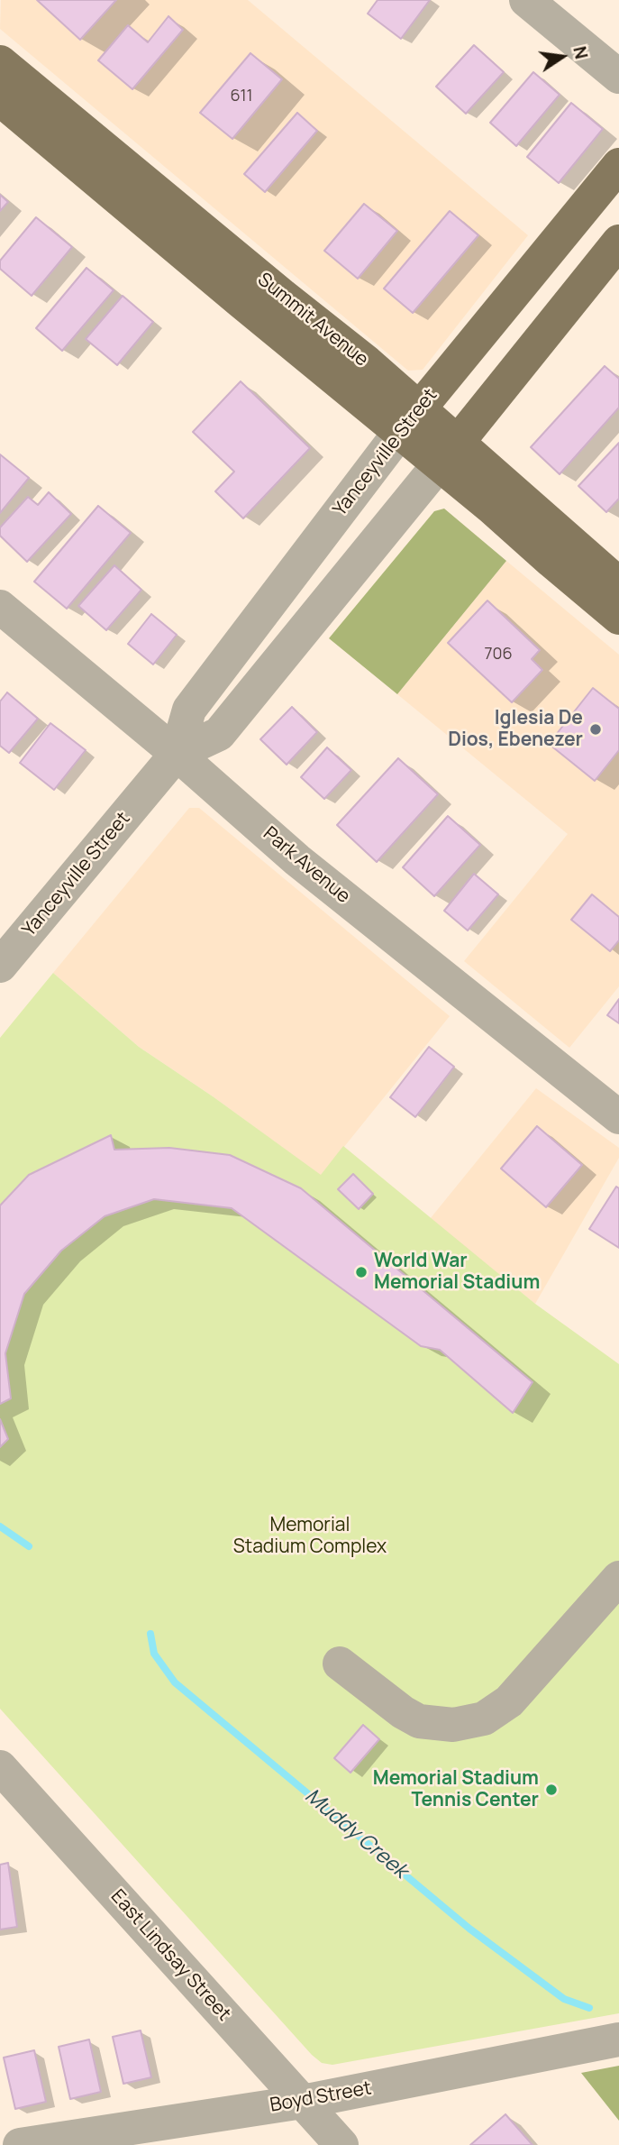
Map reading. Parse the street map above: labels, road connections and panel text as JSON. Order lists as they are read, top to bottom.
{
  "streets": {
    "main road": ["Summit Avenue", "Yanceyville Street"],
    "street": ["Park Avenue", "East Lindsay Street", "Boyd Street"]
  },
  "crossings": [
    ["Summit Avenue", "Yanceyville Street"],
    ["Yanceyville Street", "Park Avenue"],
    ["East Lindsay Street", "Boyd Street"]
  ],
  "water": ["Muddy Creek"],
  "parks": ["Memorial Stadium Complex"],
  "places": ["Iglesia De Dios, Ebenezer", "World War Memorial Stadium", "Memorial Stadium Tennis Center"],
  "house_numbers": ["611", "706"],
  "north": "right"
}
